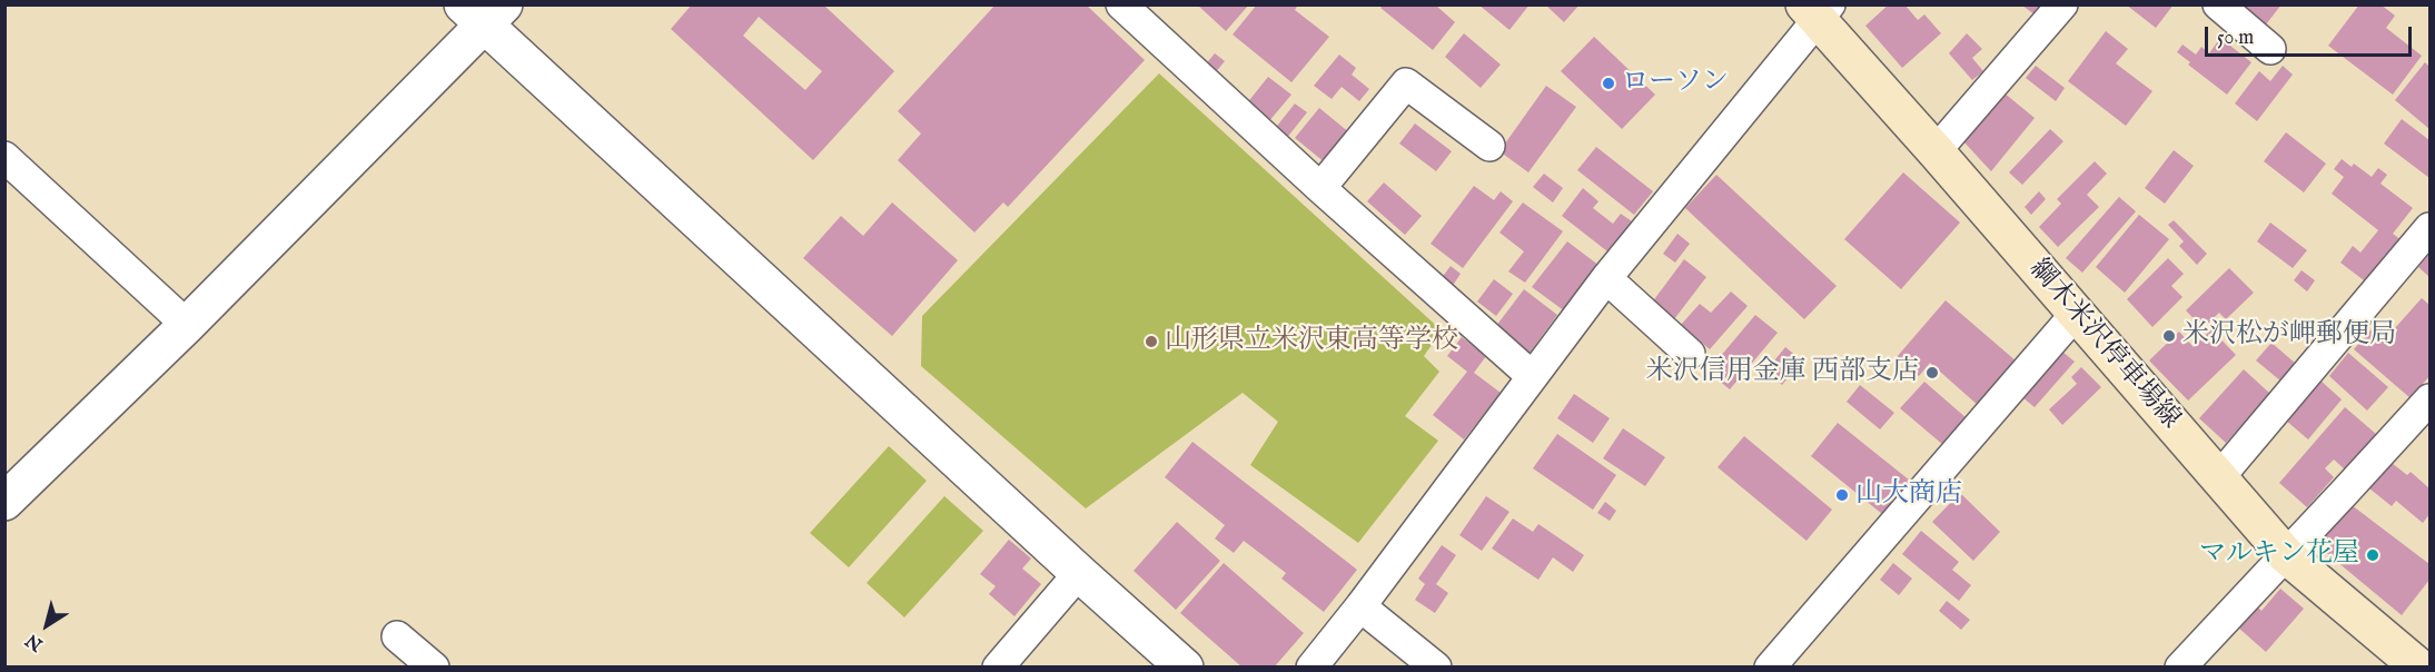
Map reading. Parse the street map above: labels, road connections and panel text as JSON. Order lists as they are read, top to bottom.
{
  "streets": {
    "main road": ["綱木米沢停車場線"]
  },
  "places": [
    "ローソン",
    "米沢松が岬郵便局",
    "山形県立米沢東高等学校",
    "米沢信用金庫 西部支店",
    "山大商店",
    "マルキン花屋"
  ],
  "scale_bar": "50 m",
  "north": "bottom left"
}
